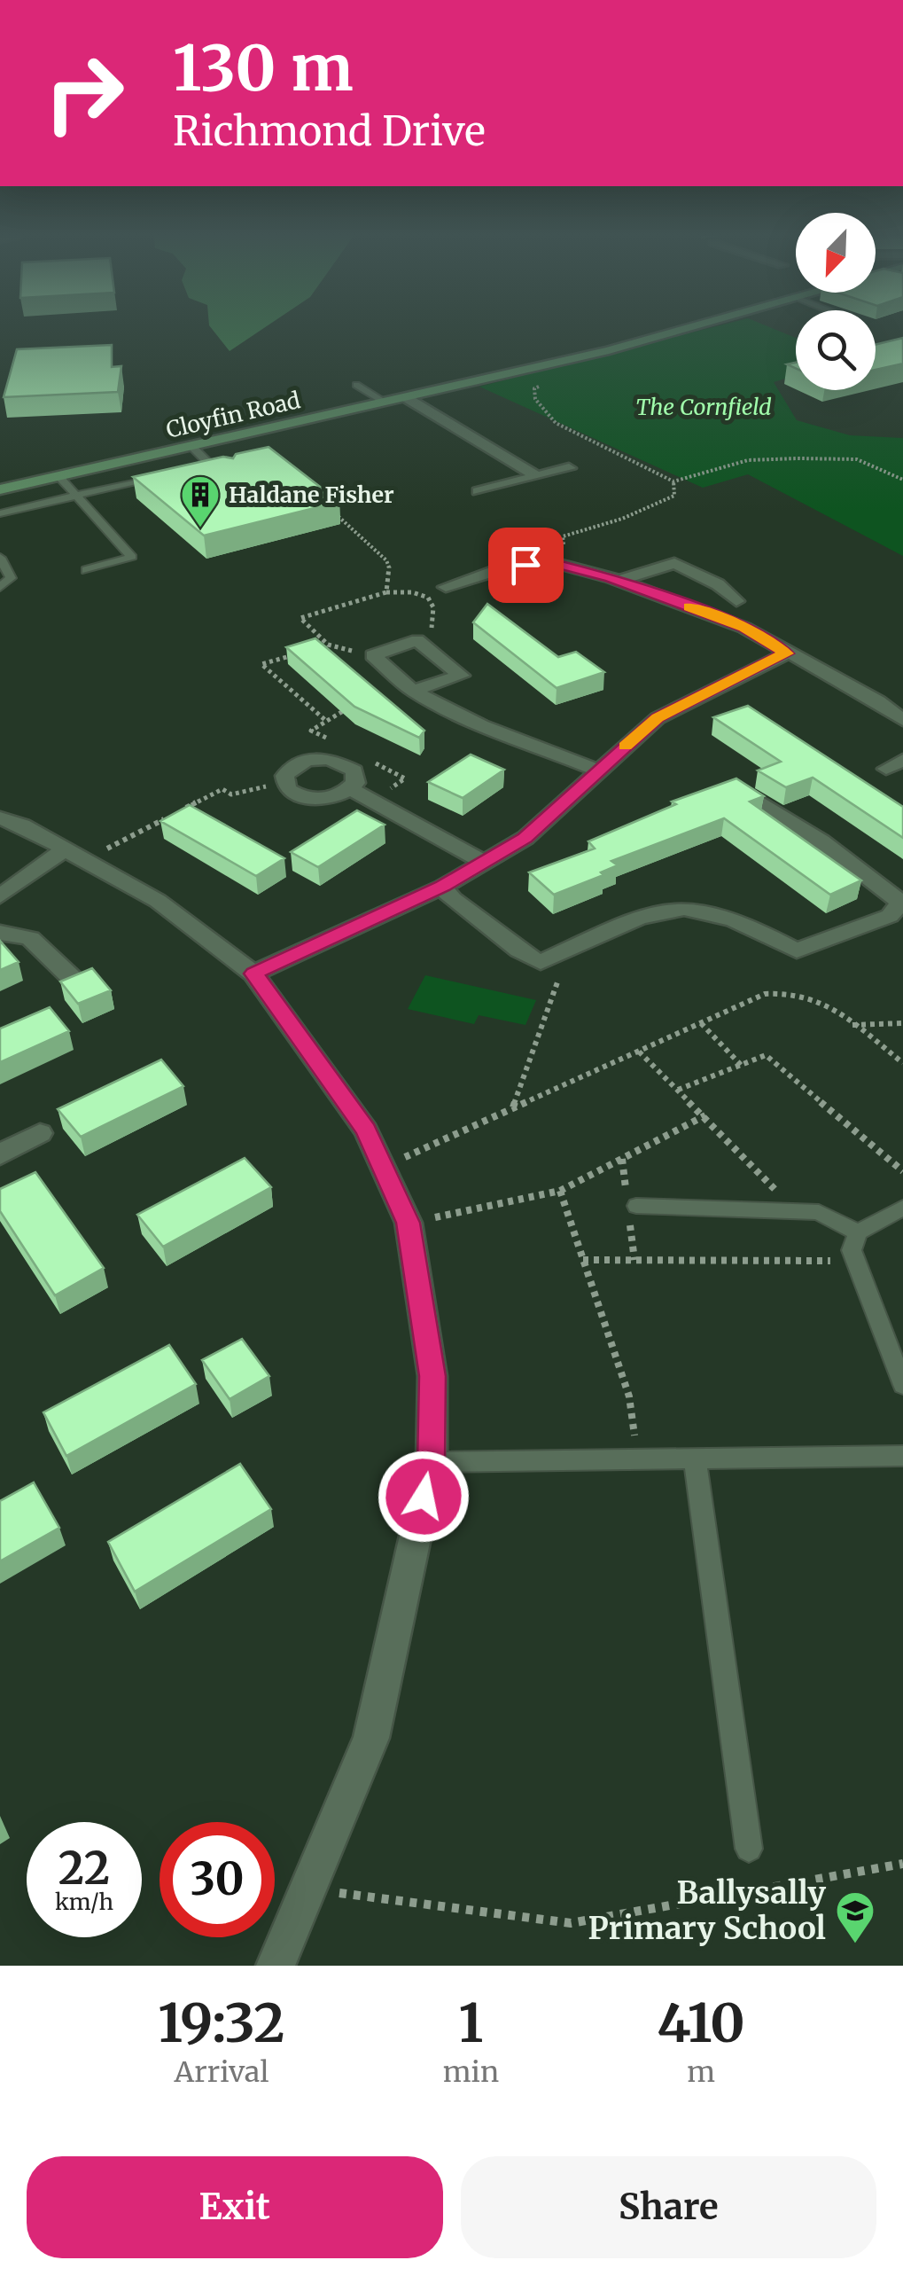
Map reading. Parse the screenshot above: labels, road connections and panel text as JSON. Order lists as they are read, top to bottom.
{
  "streets": {
    "main road": ["Cloyfin Road"]
  },
  "parks": ["The Cornfield"],
  "places": {
    "building": ["Haldane Fisher"],
    "school or university": ["Ballysally Primary School"]
  },
  "north": "bottom left",
  "page": {
    "turn": ["130 m", "Richmond Drive"],
    "speed": "22 km/h",
    "limit": "30",
    "eta": [
      "19:32",
      "Arrival",
      "1",
      "min",
      "410",
      "m"
    ],
    "buttons": ["Exit", "Share"]
  }
}
